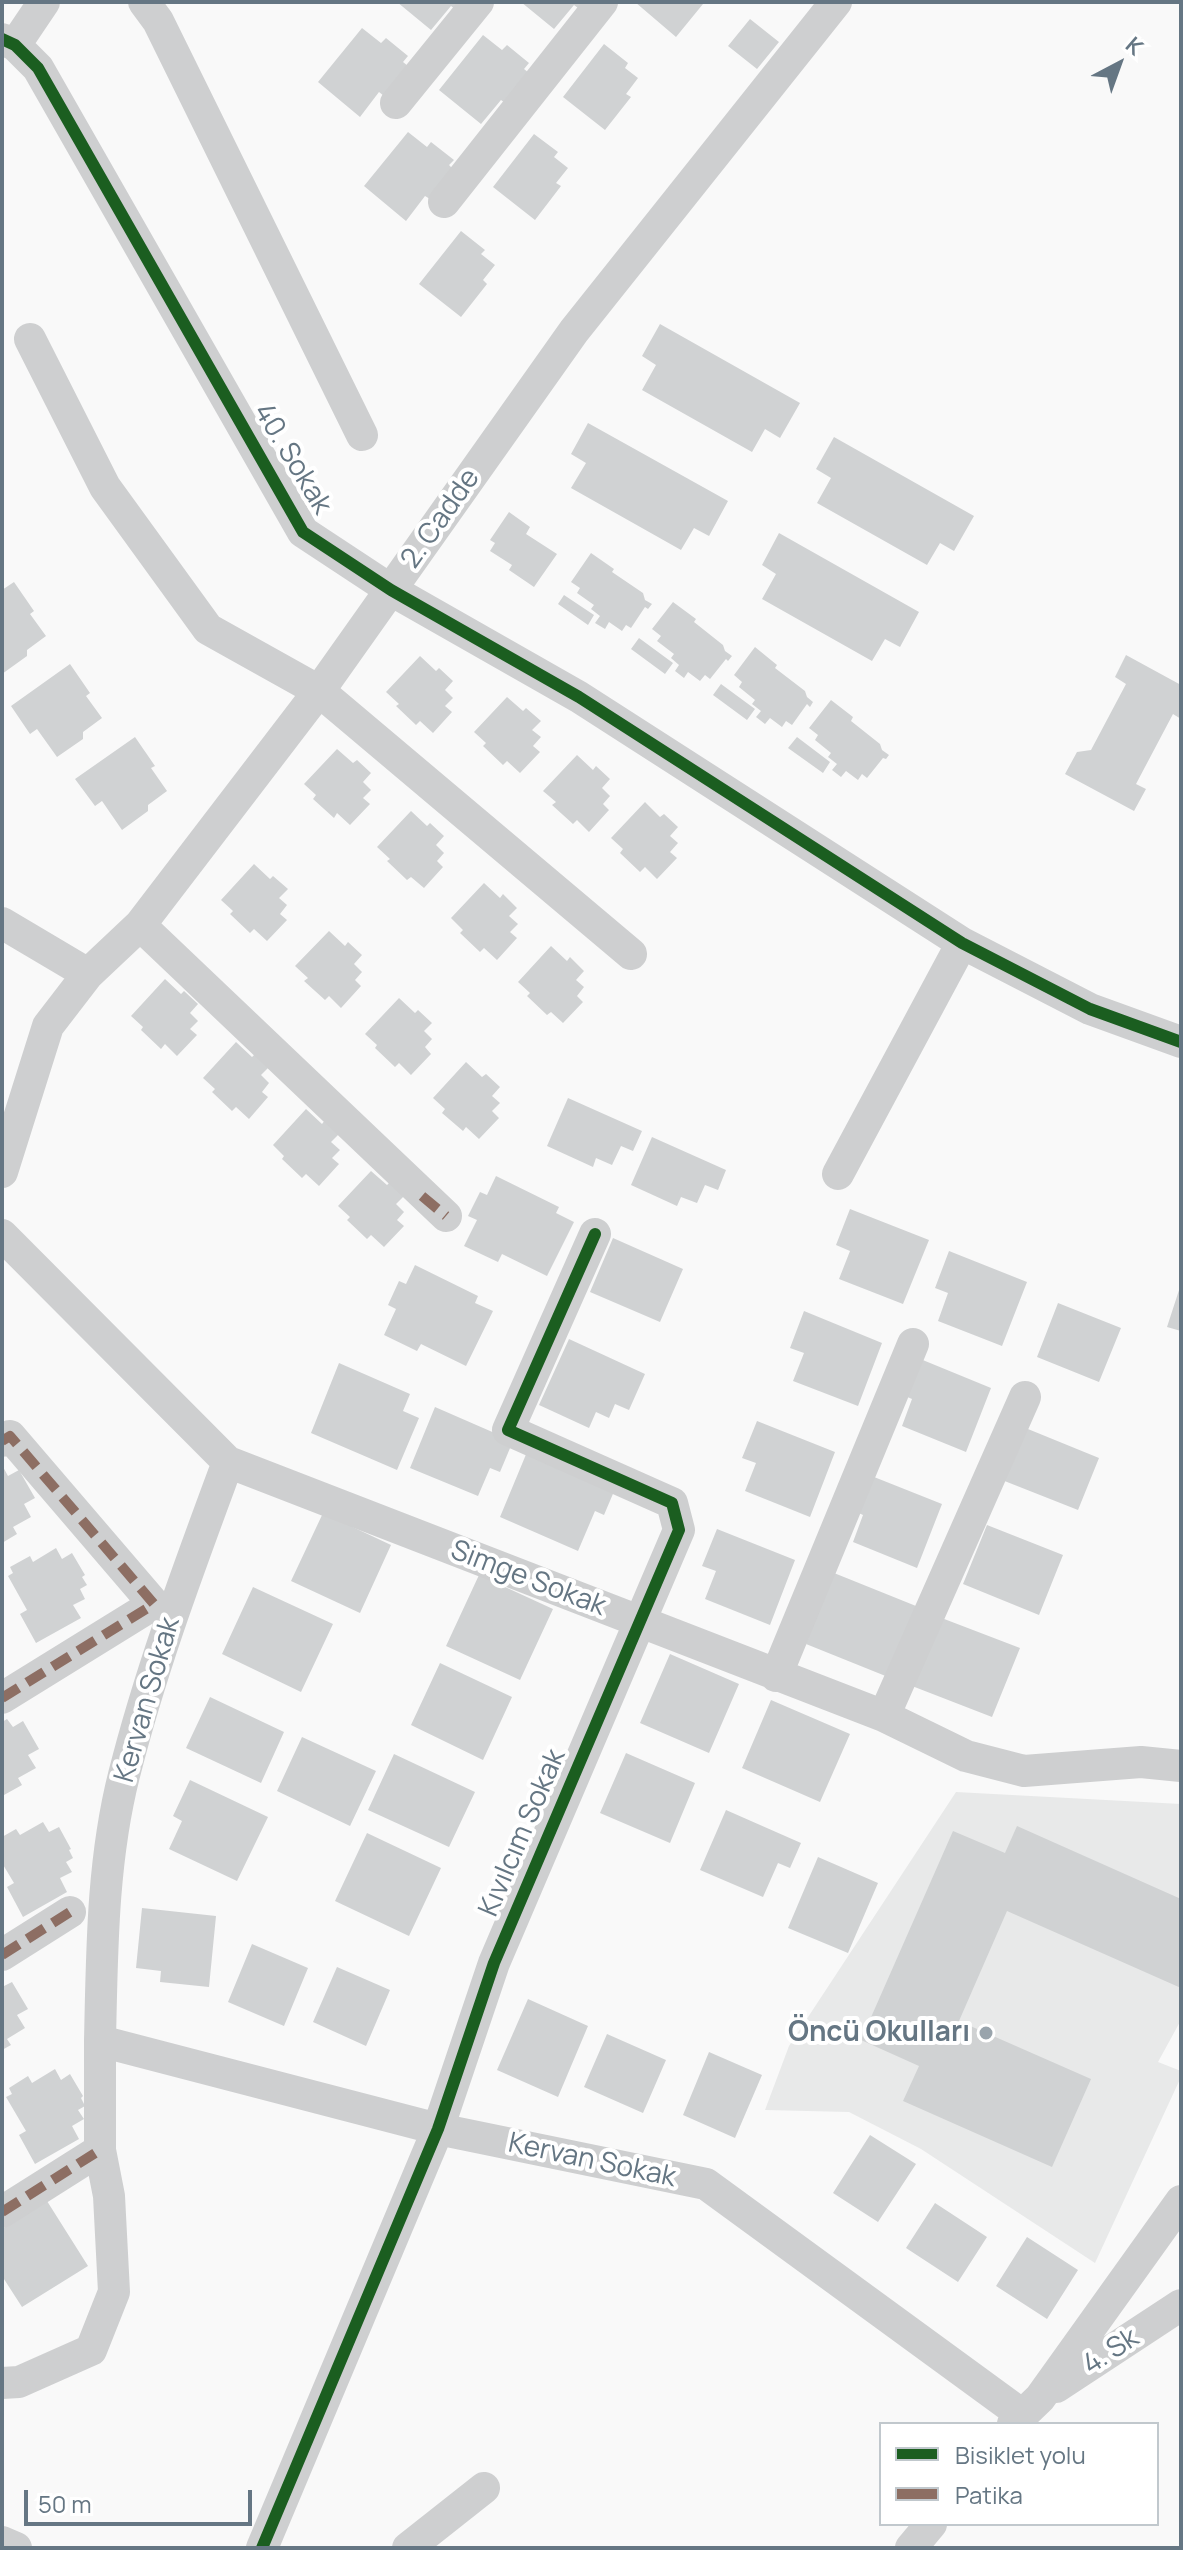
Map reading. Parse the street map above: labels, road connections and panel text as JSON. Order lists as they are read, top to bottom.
{
  "streets": {
    "street": [
      "40. Sokak",
      "2. Cadde",
      "Simge Sokak",
      "Kervan Sokak",
      "Kıvılcım Sokak",
      "4. Sk"
    ]
  },
  "crossings": [
    ["40. Sokak", "2. Cadde"],
    ["Simge Sokak", "Kervan Sokak"],
    ["Simge Sokak", "Kıvılcım Sokak"],
    ["Kervan Sokak", "Kıvılcım Sokak"],
    ["Kervan Sokak", "4. Sk"]
  ],
  "places": ["Öncü Okulları"],
  "legend": ["Bisiklet yolu", "Patika"],
  "scale_bar": "50 m",
  "north": "top right"
}
